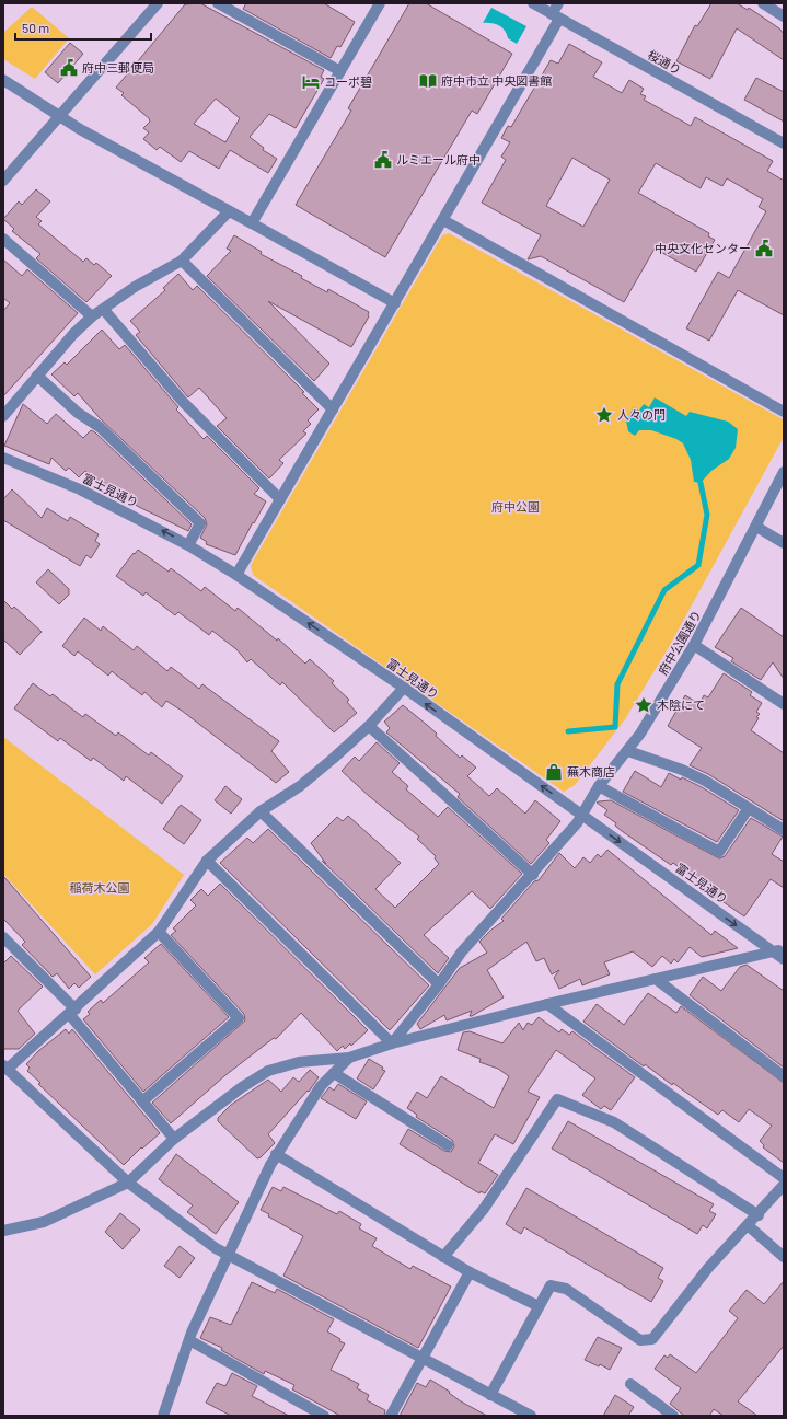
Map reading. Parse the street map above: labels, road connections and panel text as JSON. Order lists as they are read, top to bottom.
{
  "streets": {
    "street": ["桜通り", "富士見通り", "府中公園通り"]
  },
  "crossings": [
    ["富士見通り", "府中公園通り"]
  ],
  "parks": ["府中公園", "稲荷木公園"],
  "places": {
    "public building": ["府中三郵便局", "ルミエール府中", "中央文化センター"],
    "library": ["府中市立 中央図書館"],
    "hotel": ["コーポ碧"],
    "place": ["人々の門", "木陰にて"],
    "shop": ["蕪木商店"]
  },
  "scale_bar": "50 m"
}
